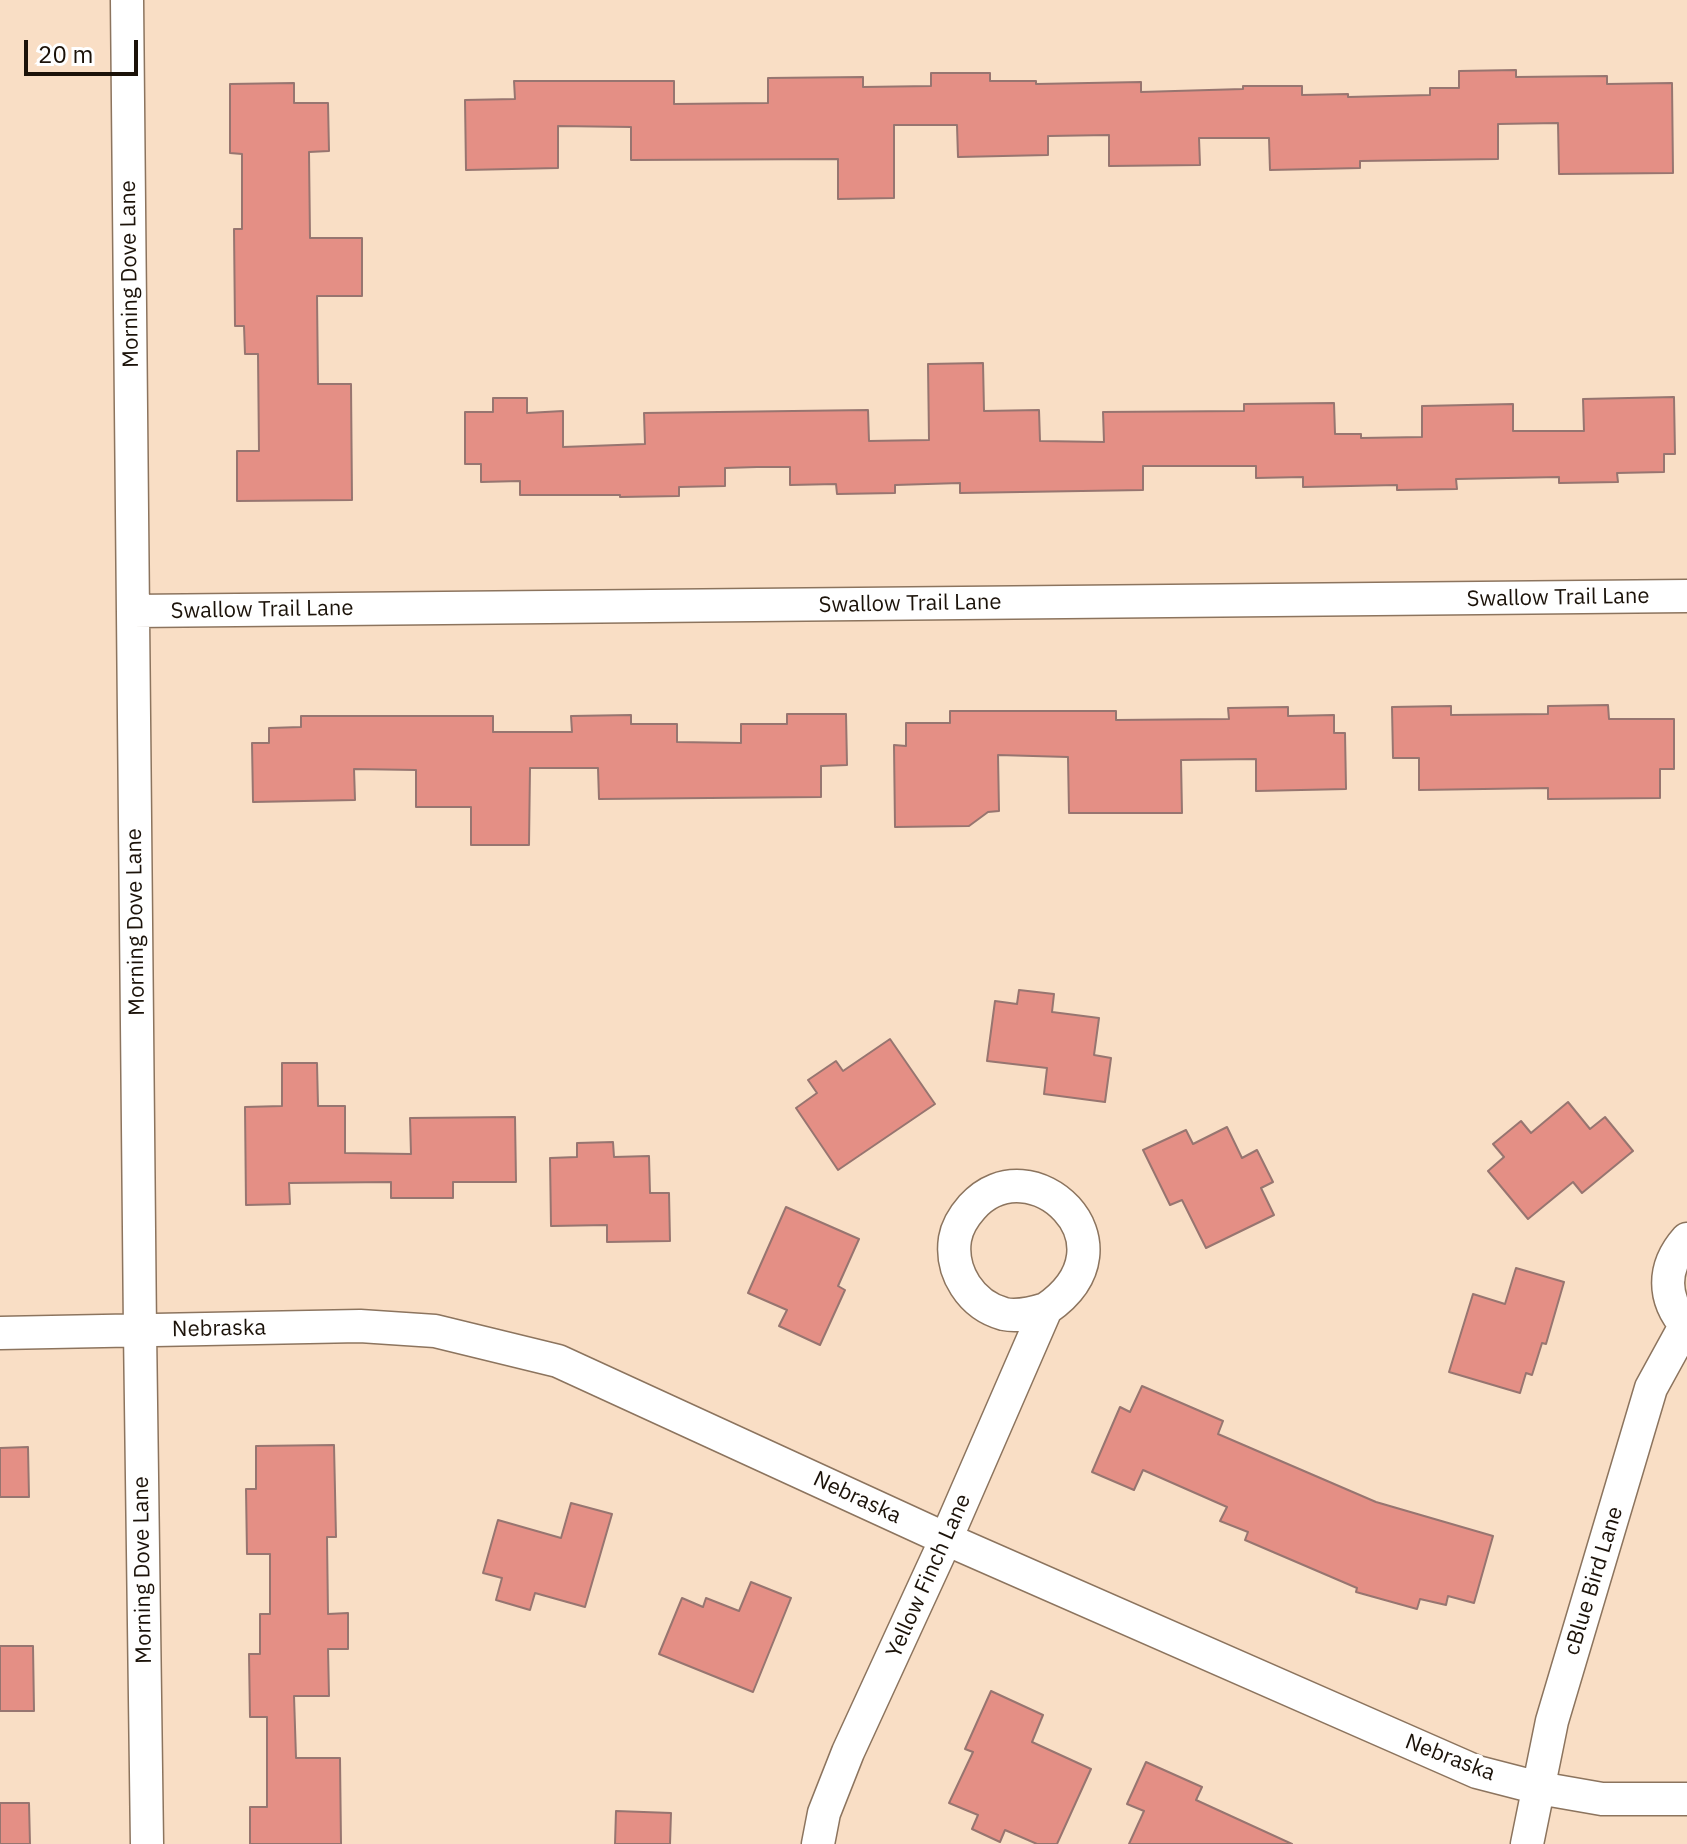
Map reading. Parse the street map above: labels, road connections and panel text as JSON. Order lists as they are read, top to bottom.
{
  "streets": {
    "street": [
      "Morning Dove Lane",
      "Swallow Trail Lane",
      "Nebraska",
      "Yellow Finch Lane",
      "cBlue Bird Lane"
    ]
  },
  "crossings": [
    ["Morning Dove Lane", "Swallow Trail Lane"],
    ["Morning Dove Lane", "Nebraska"],
    ["Nebraska", "Yellow Finch Lane"],
    ["Nebraska", "cBlue Bird Lane"]
  ],
  "scale_bar": "20 m"
}
